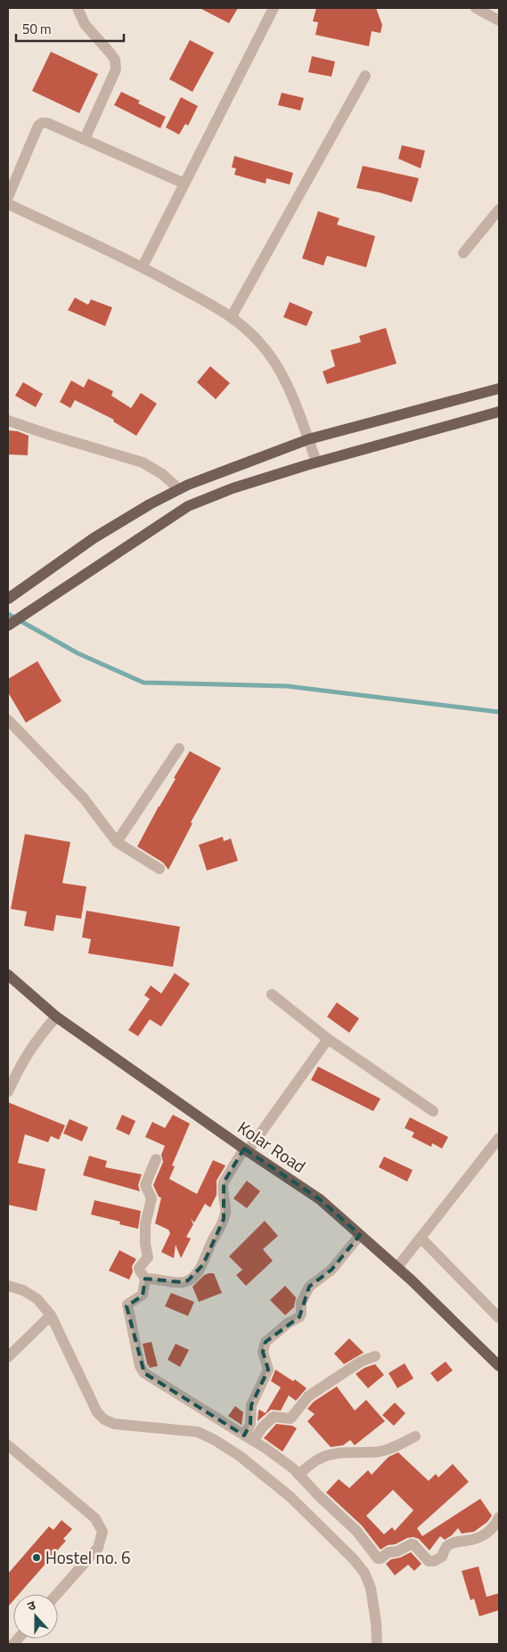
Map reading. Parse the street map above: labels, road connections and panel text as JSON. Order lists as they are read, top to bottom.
{
  "streets": {
    "main road": ["Kolar Road"]
  },
  "places": ["Hostel no. 6"],
  "scale_bar": "50 m",
  "north": "top"
}
